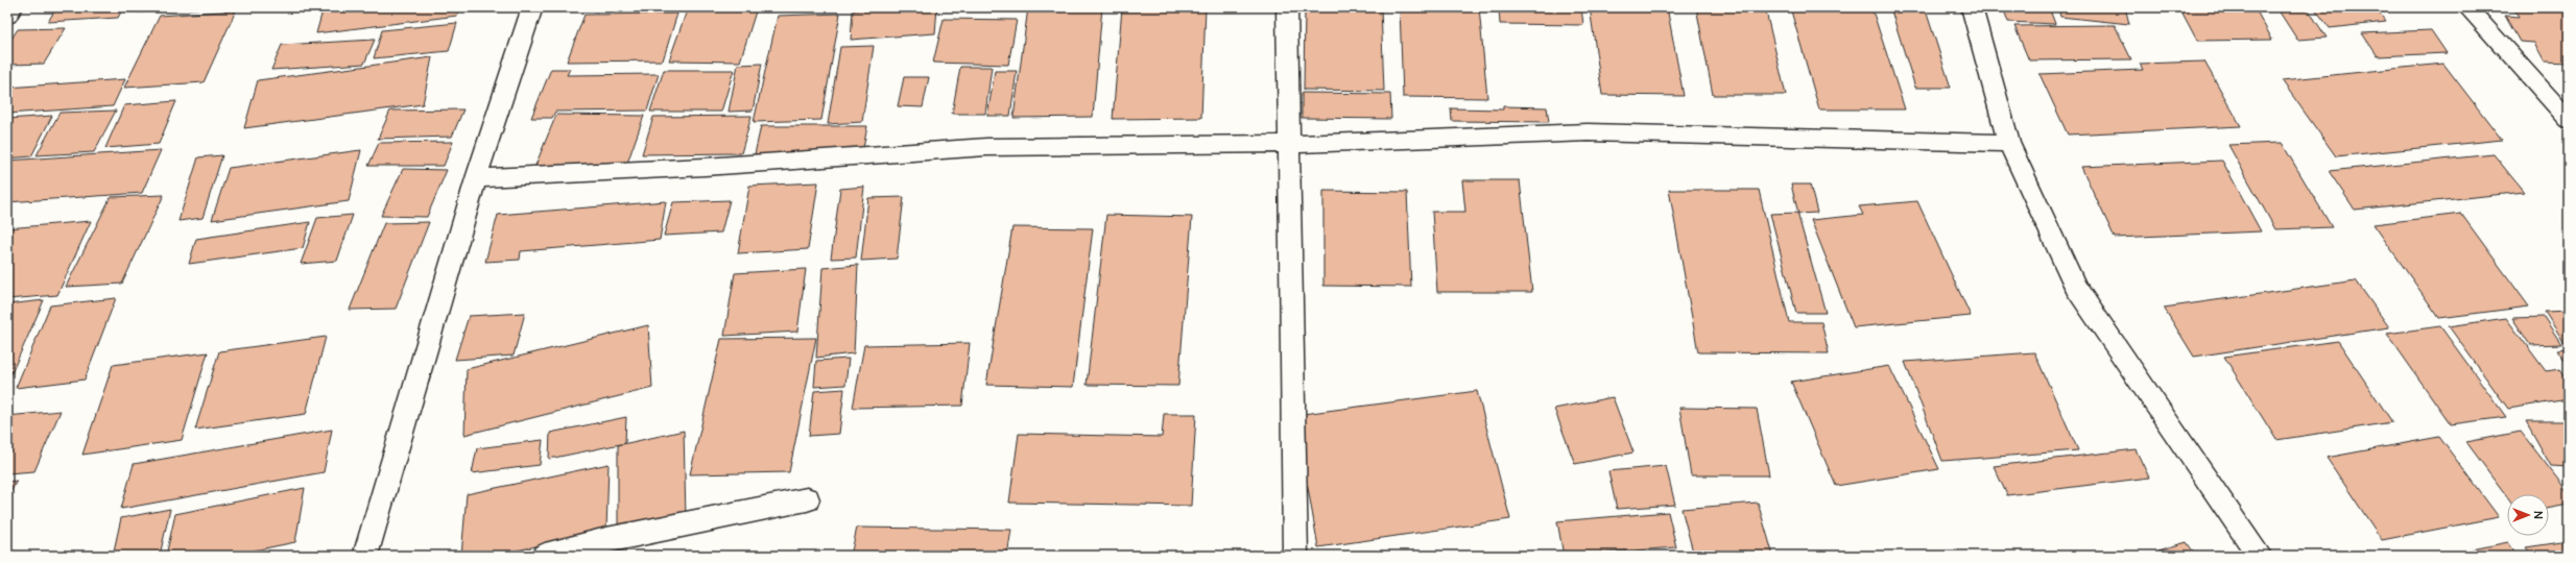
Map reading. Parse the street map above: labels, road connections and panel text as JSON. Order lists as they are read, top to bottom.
{
  "north": "right"
}
